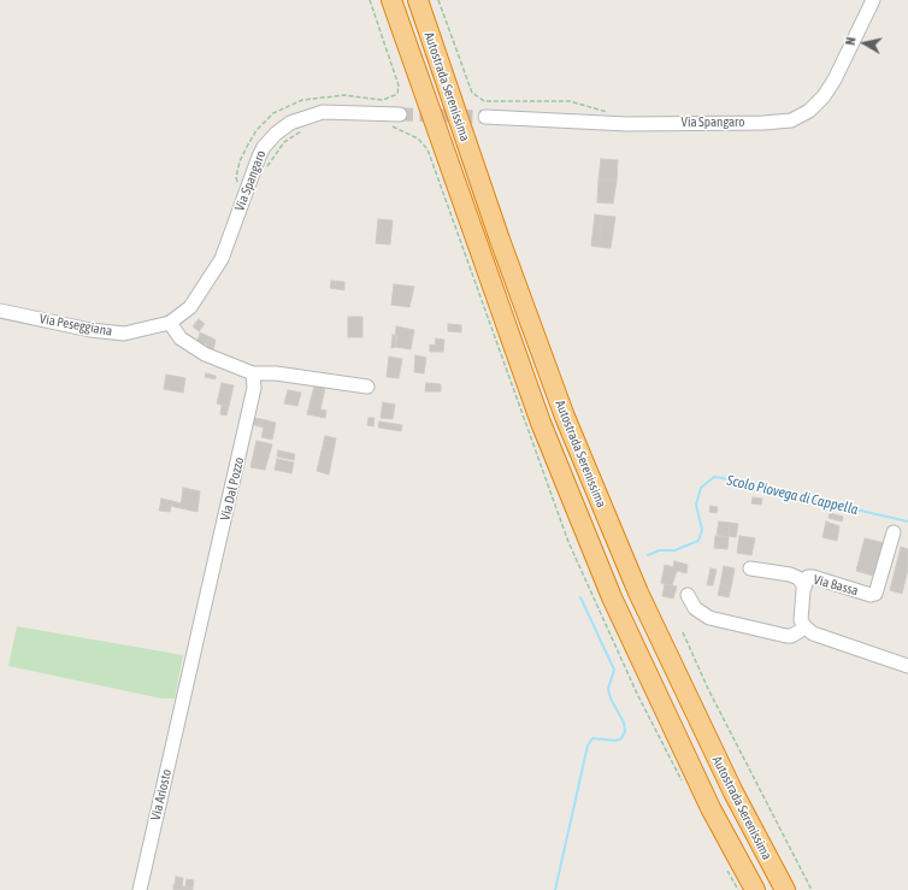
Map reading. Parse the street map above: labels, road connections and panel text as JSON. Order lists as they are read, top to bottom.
{
  "streets": {
    "highway": ["Autostrada Serenissima"],
    "street": [
      "Via Spangaro",
      "Via Peseggiana",
      "Via Dal Pozzo",
      "Via Bassa",
      "Via Ariosto"
    ]
  },
  "crossings": [
    ["Via Spangaro", "Via Peseggiana"],
    ["Via Dal Pozzo", "Via Ariosto"]
  ],
  "water": ["Scolo Piovega di Cappella"],
  "north": "left"
}
